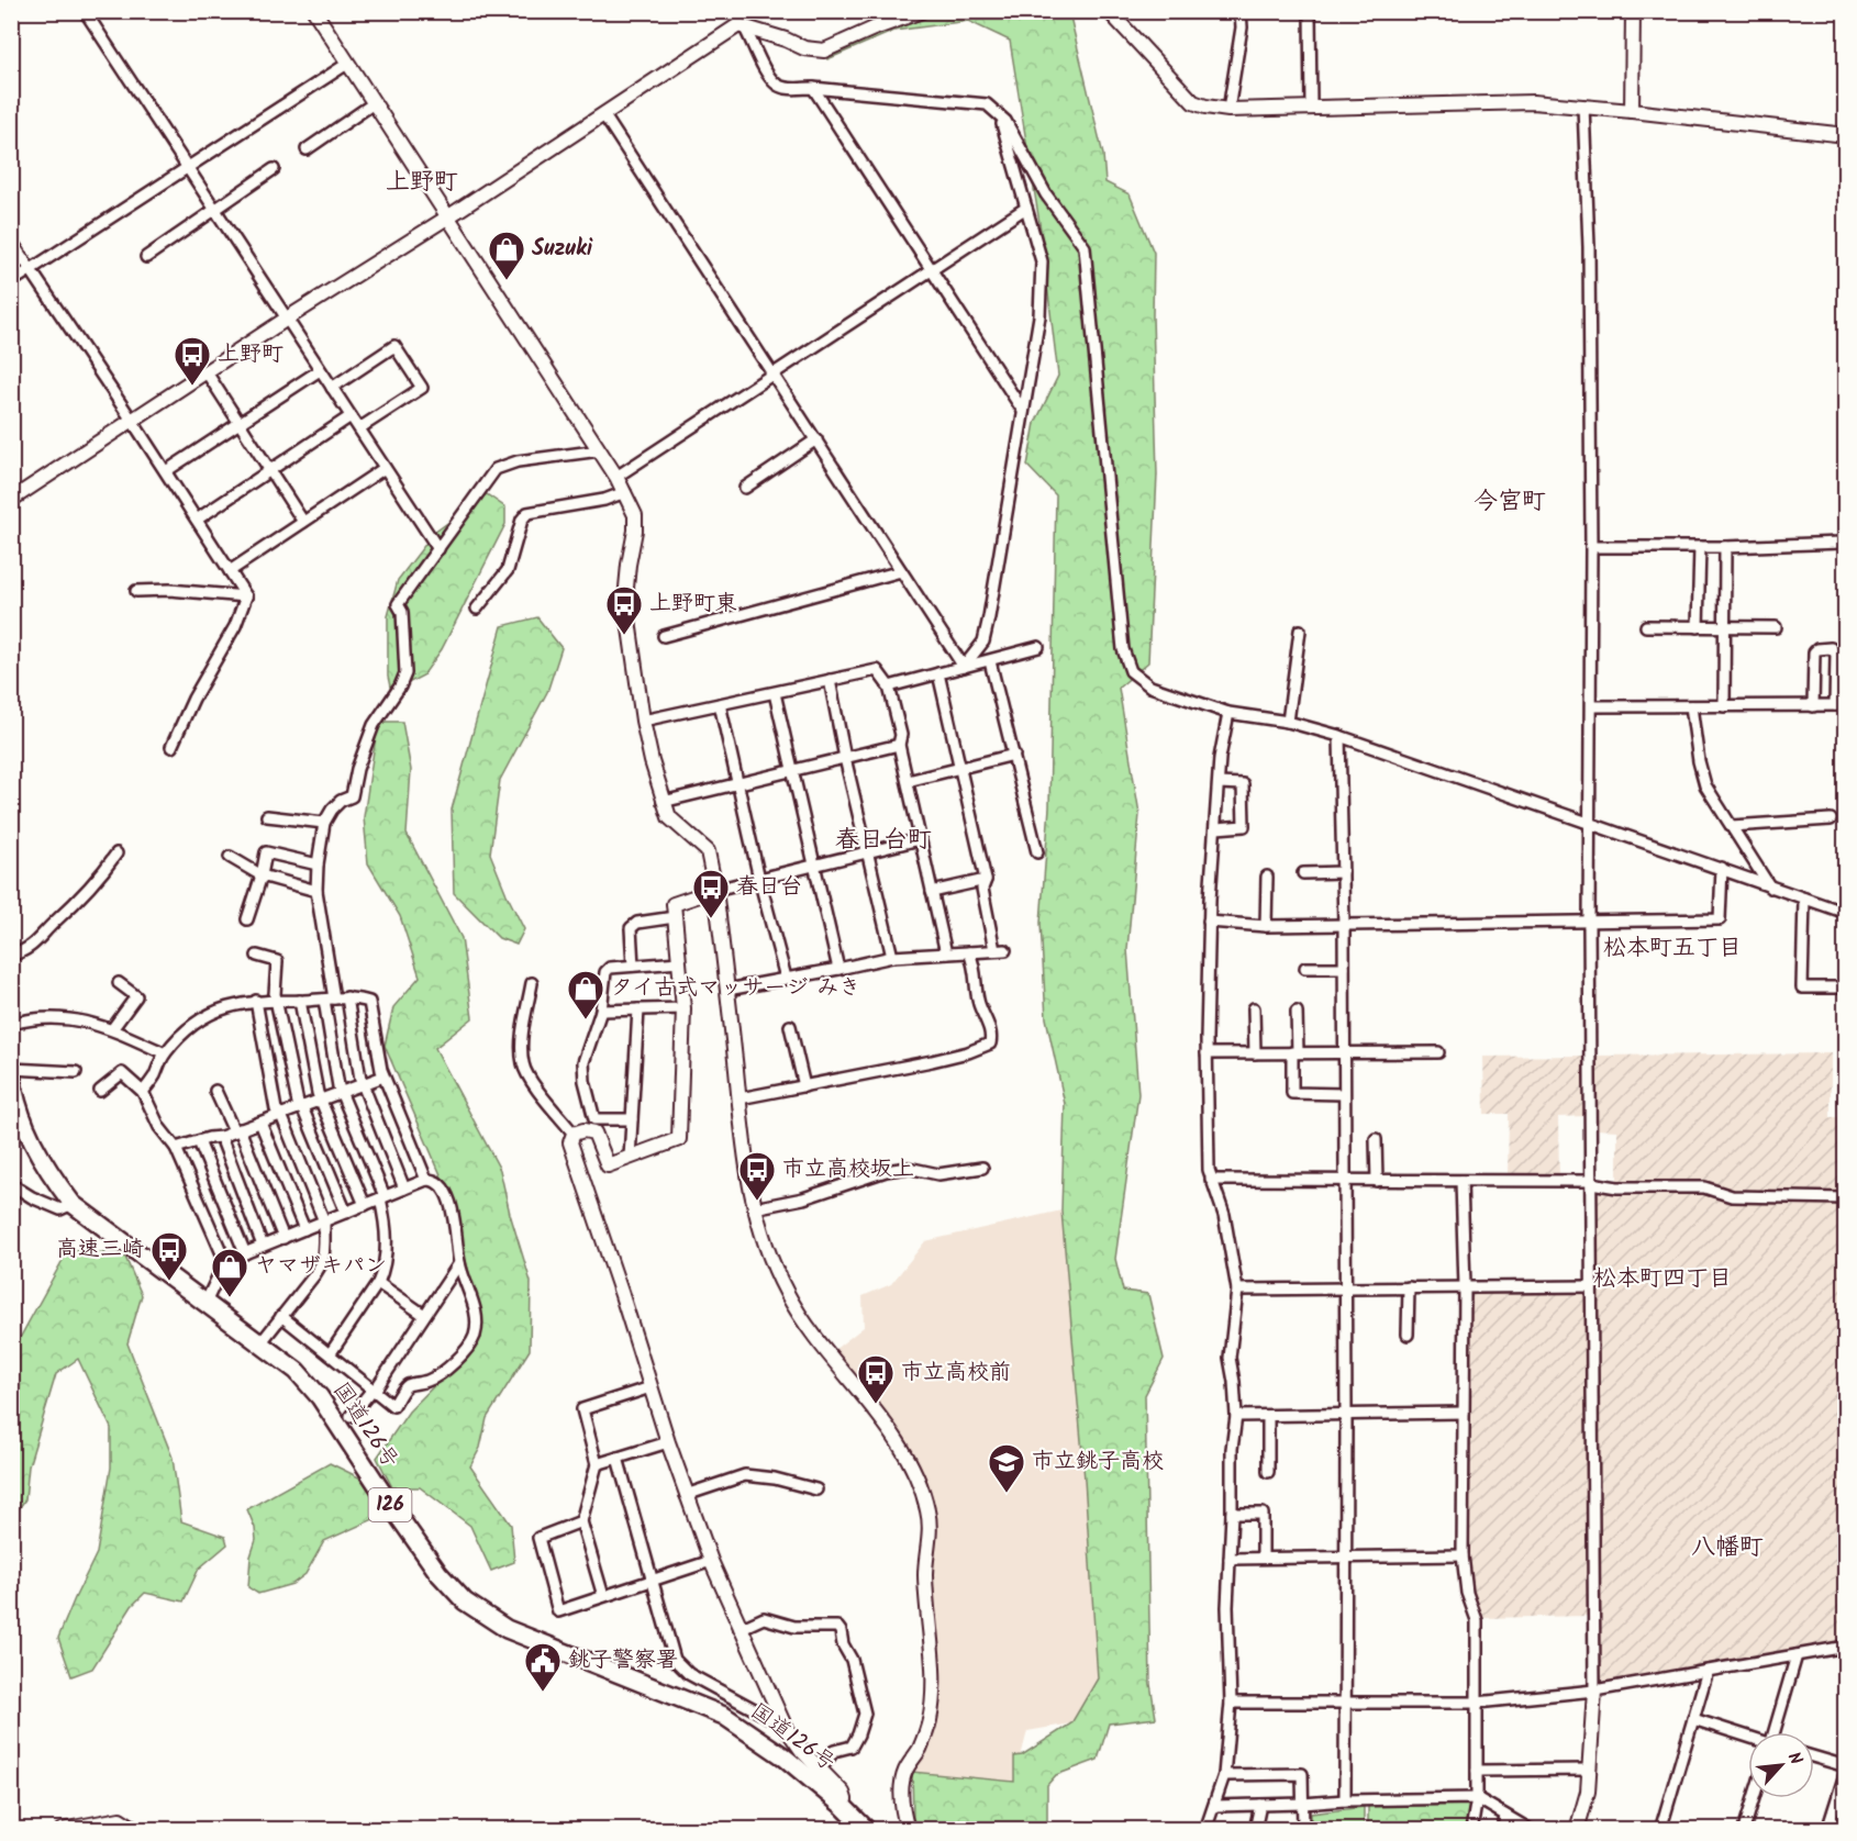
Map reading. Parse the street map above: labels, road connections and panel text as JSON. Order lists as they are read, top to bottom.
{
  "streets": {
    "highway": ["国道126号", "126"]
  },
  "districts": [
    "上野町",
    "今宮町",
    "春日台町",
    "松本町五丁目",
    "松本町四丁目",
    "八幡町"
  ],
  "places": {
    "shop": ["Suzuki", "タイ古式マッサージ みき", "ヤマザキパン"],
    "bus stop": [
      "上野町",
      "上野町東",
      "春日台",
      "市立高校坂上",
      "高速三崎",
      "市立高校前"
    ],
    "school or university": ["市立銚子高校"],
    "public building": ["銚子警察署"]
  },
  "north": "top right"
}
